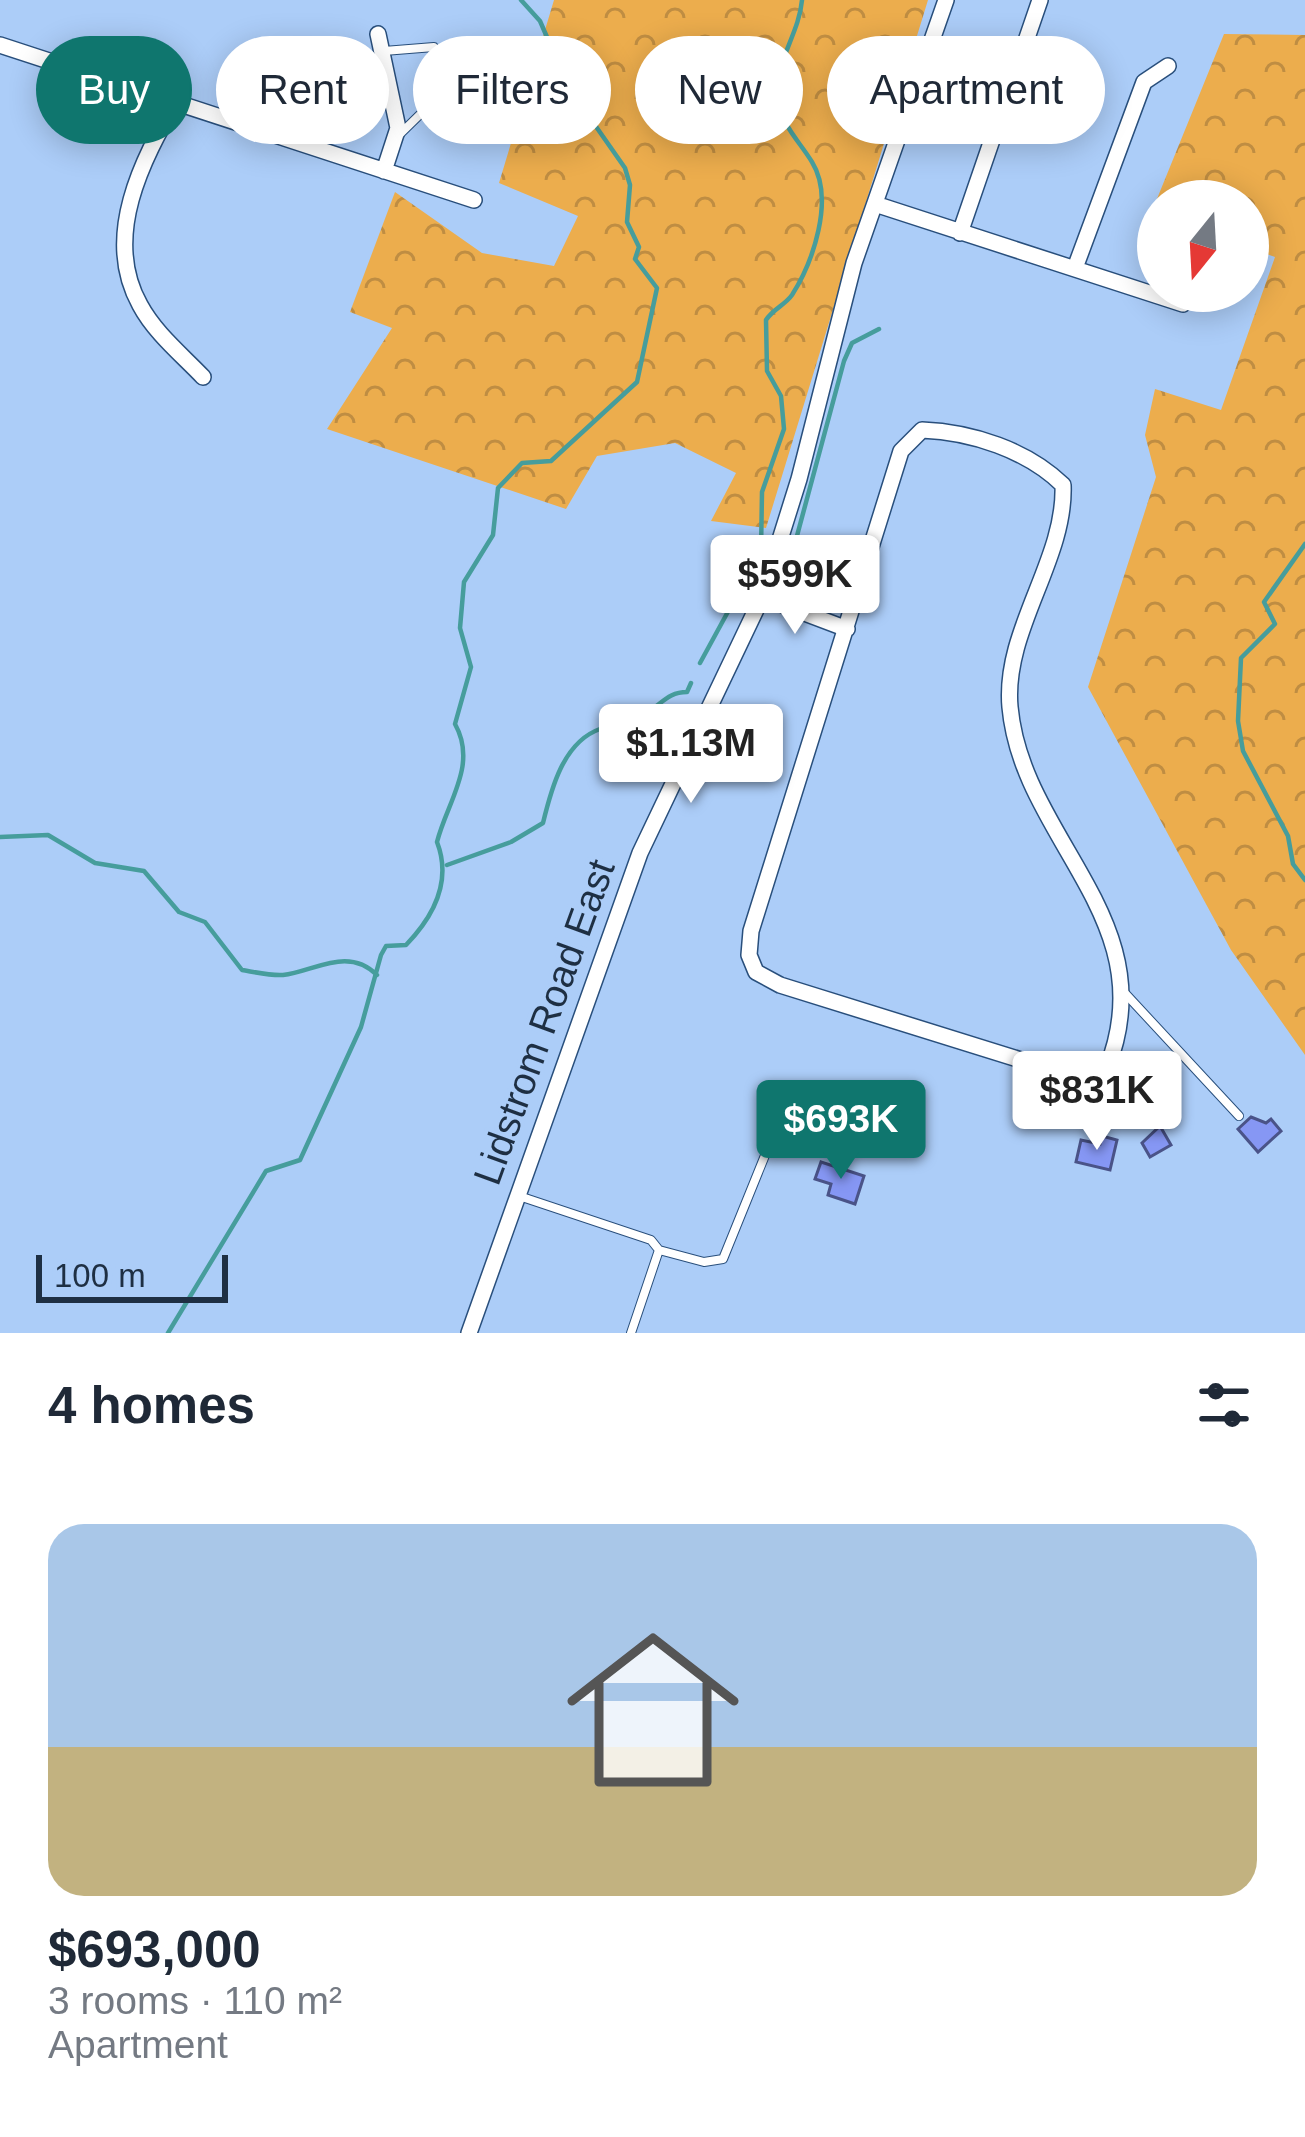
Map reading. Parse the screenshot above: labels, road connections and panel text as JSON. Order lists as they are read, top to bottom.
{
  "streets": {
    "street": ["Lidstrom Road East"]
  },
  "scale_bar": "100 m",
  "north": "bottom",
  "page": {
    "chip": [
      "Buy",
      "Rent",
      "Filters",
      "New",
      "Apartment"
    ],
    "price": [
      "$599K",
      "$1.13M",
      "$831K",
      "$693K"
    ],
    "scale": "100 m",
    "heading": "4 homes",
    "list": [
      {
        "name": "$693,000",
        "note": "3 rooms · 110 m² · Apartment"
      }
    ]
  }
}
